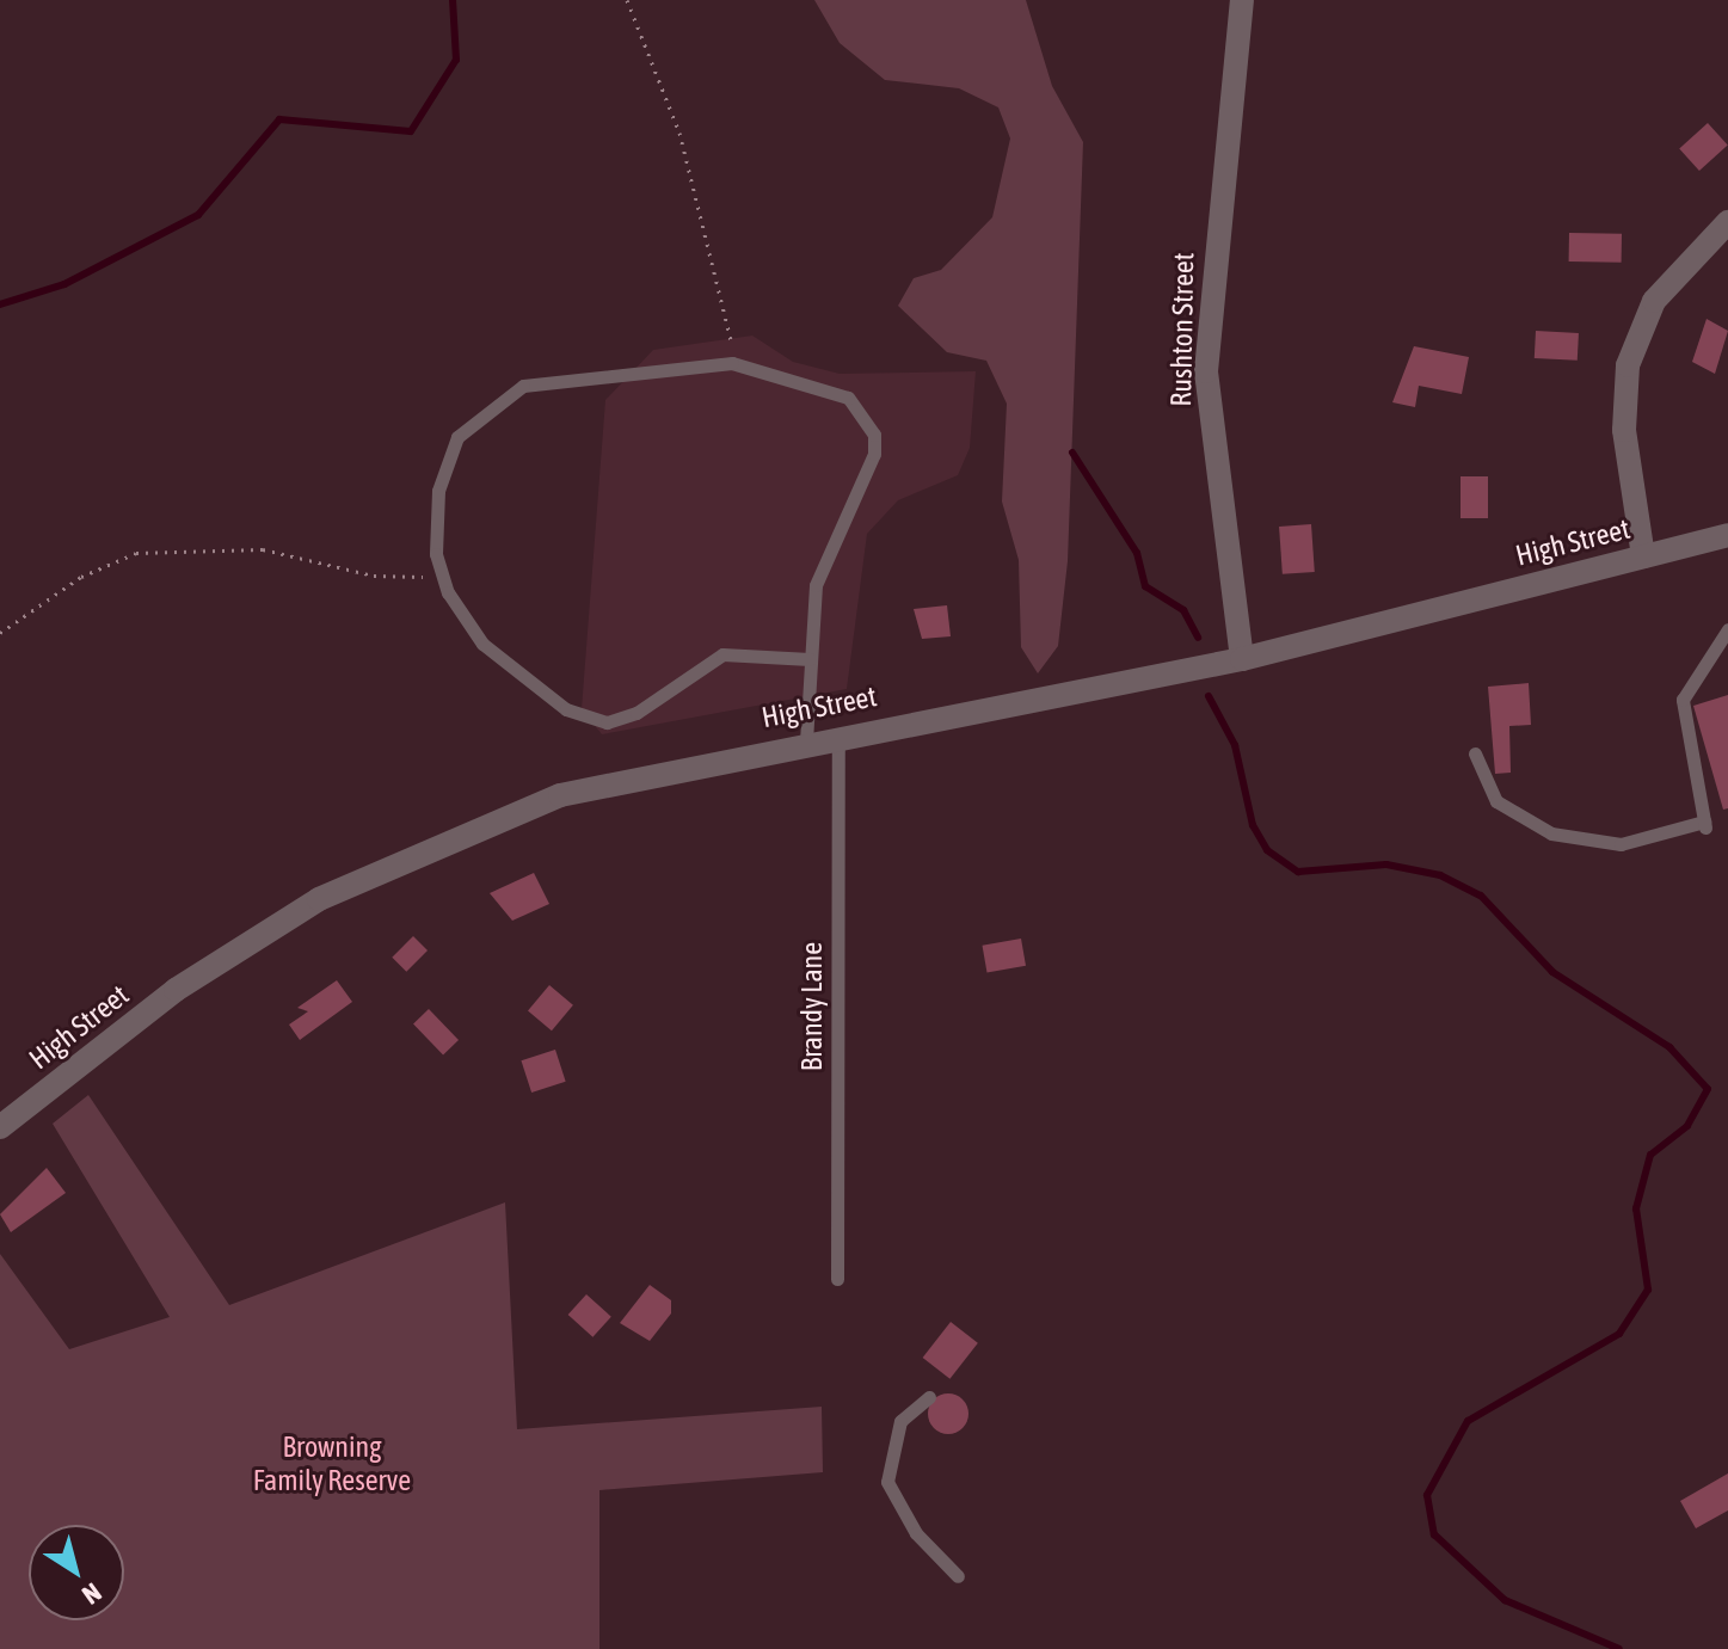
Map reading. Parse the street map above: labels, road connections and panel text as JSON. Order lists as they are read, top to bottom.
{
  "streets": {
    "street": ["Rushton Street", "High Street"],
    "lane": ["Brandy Lane"]
  },
  "crossings": [
    ["Rushton Street", "High Street"],
    ["High Street", "Brandy Lane"]
  ],
  "parks": ["Browning Family Reserve"],
  "north": "bottom right"
}
